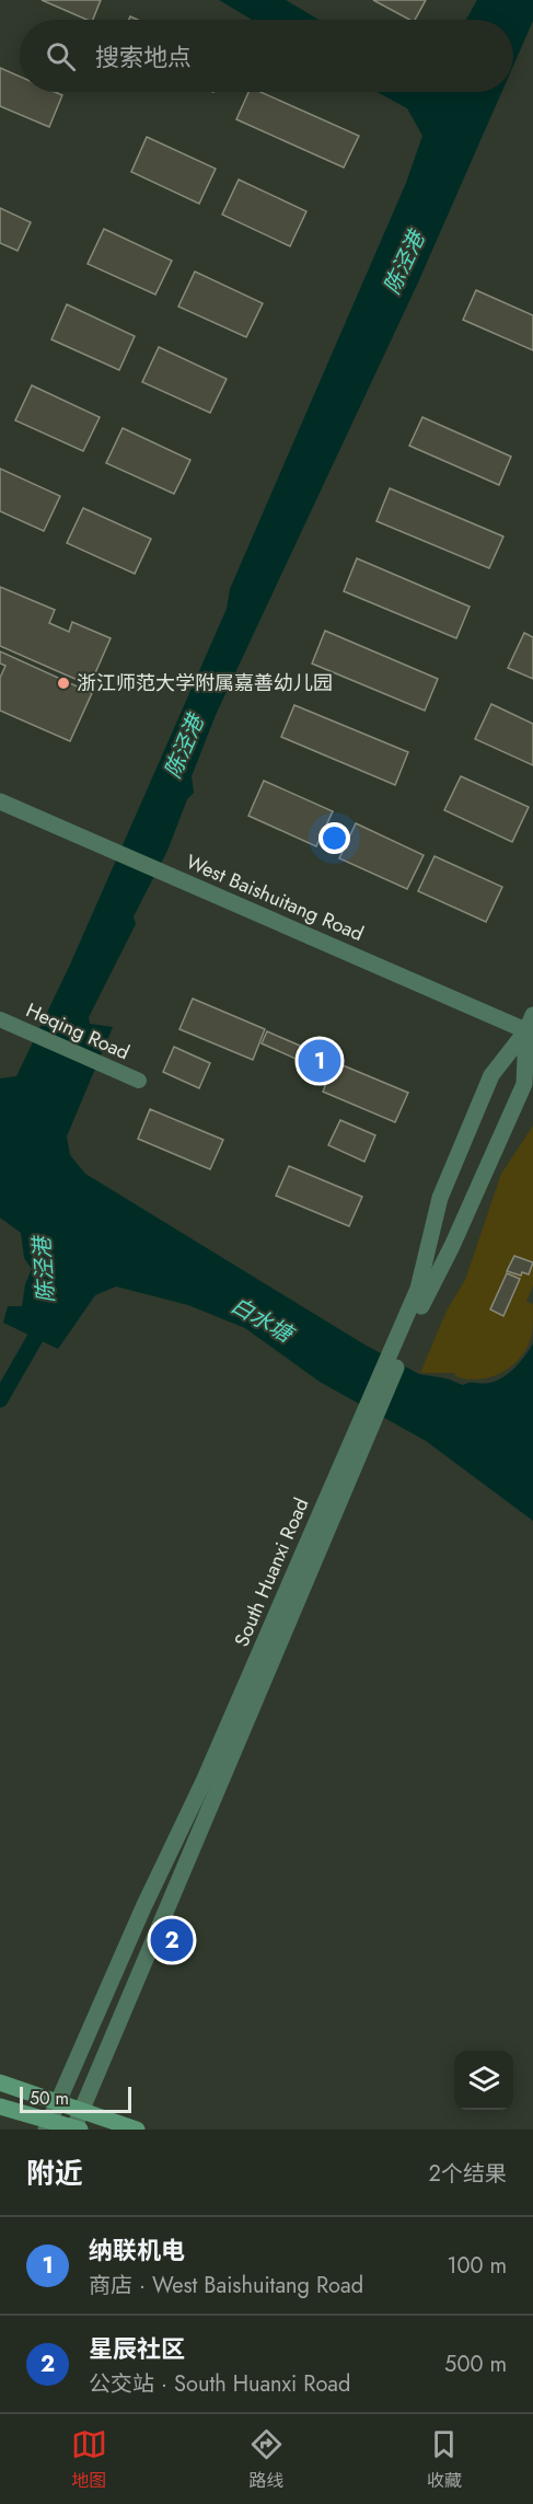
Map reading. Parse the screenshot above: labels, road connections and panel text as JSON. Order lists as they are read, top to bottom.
{
  "streets": {
    "street": ["West Baishuitang Road", "Heqing Road", "South Huanxi Road"]
  },
  "crossings": [
    ["West Baishuitang Road", "South Huanxi Road"]
  ],
  "water": ["陈泾港", "白水塘"],
  "places": ["浙江师范大学附属嘉善幼儿园"],
  "scale_bar": "50 m",
  "page": {
    "search": "搜索地点",
    "pins": ["1", "2"],
    "scale": "50 m",
    "heading": ["附近", "2个结果"],
    "list": [
      {
        "mark": "1",
        "name": "纳联机电",
        "note": "商店 · West Baishuitang Road",
        "value": "100 m"
      },
      {
        "mark": "2",
        "name": "星辰社区",
        "note": "公交站 · South Huanxi Road",
        "value": "500 m"
      }
    ],
    "nav": ["地图", "路线", "收藏"]
  }
}
